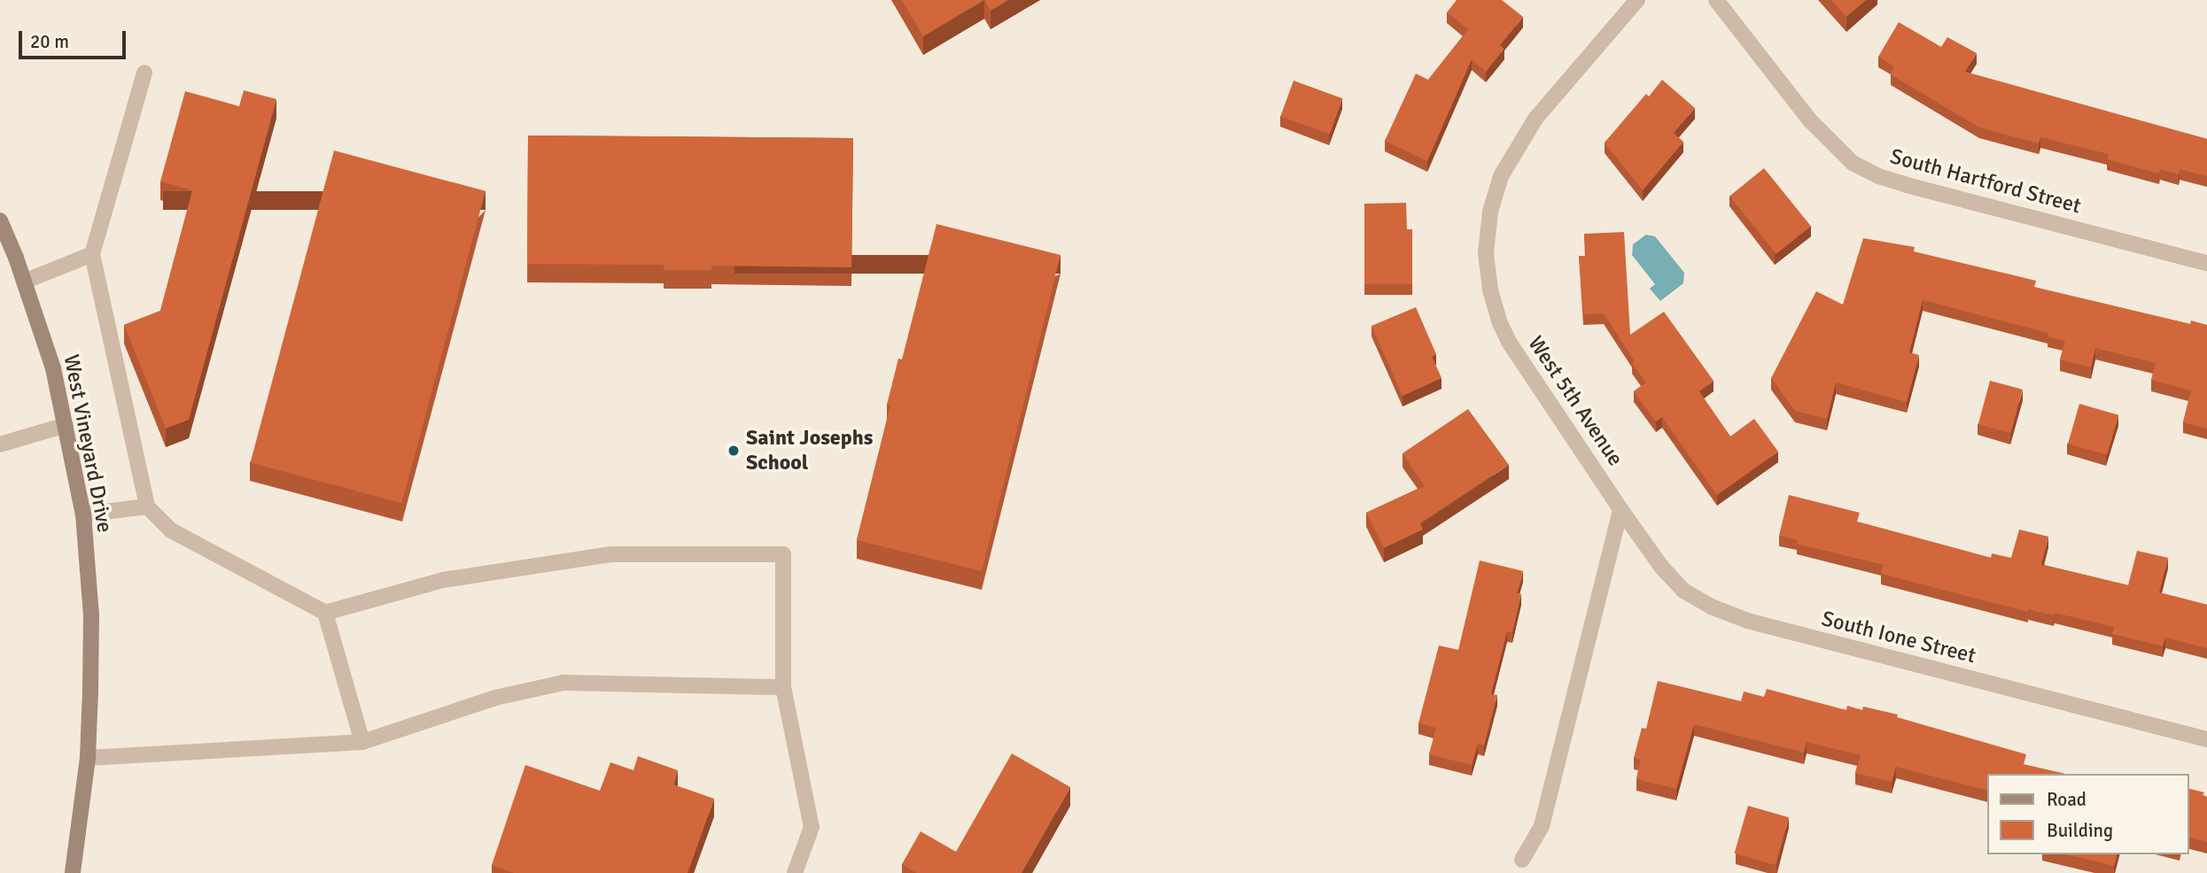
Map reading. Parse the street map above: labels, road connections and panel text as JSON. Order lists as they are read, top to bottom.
{
  "streets": {
    "main road": ["West Vineyard Drive"],
    "street": ["South Hartford Street", "West 5th Avenue", "South Ione Street"]
  },
  "crossings": [
    ["West 5th Avenue", "South Ione Street"]
  ],
  "places": ["Saint Josephs School"],
  "legend": ["Road", "Building"],
  "scale_bar": "20 m"
}
